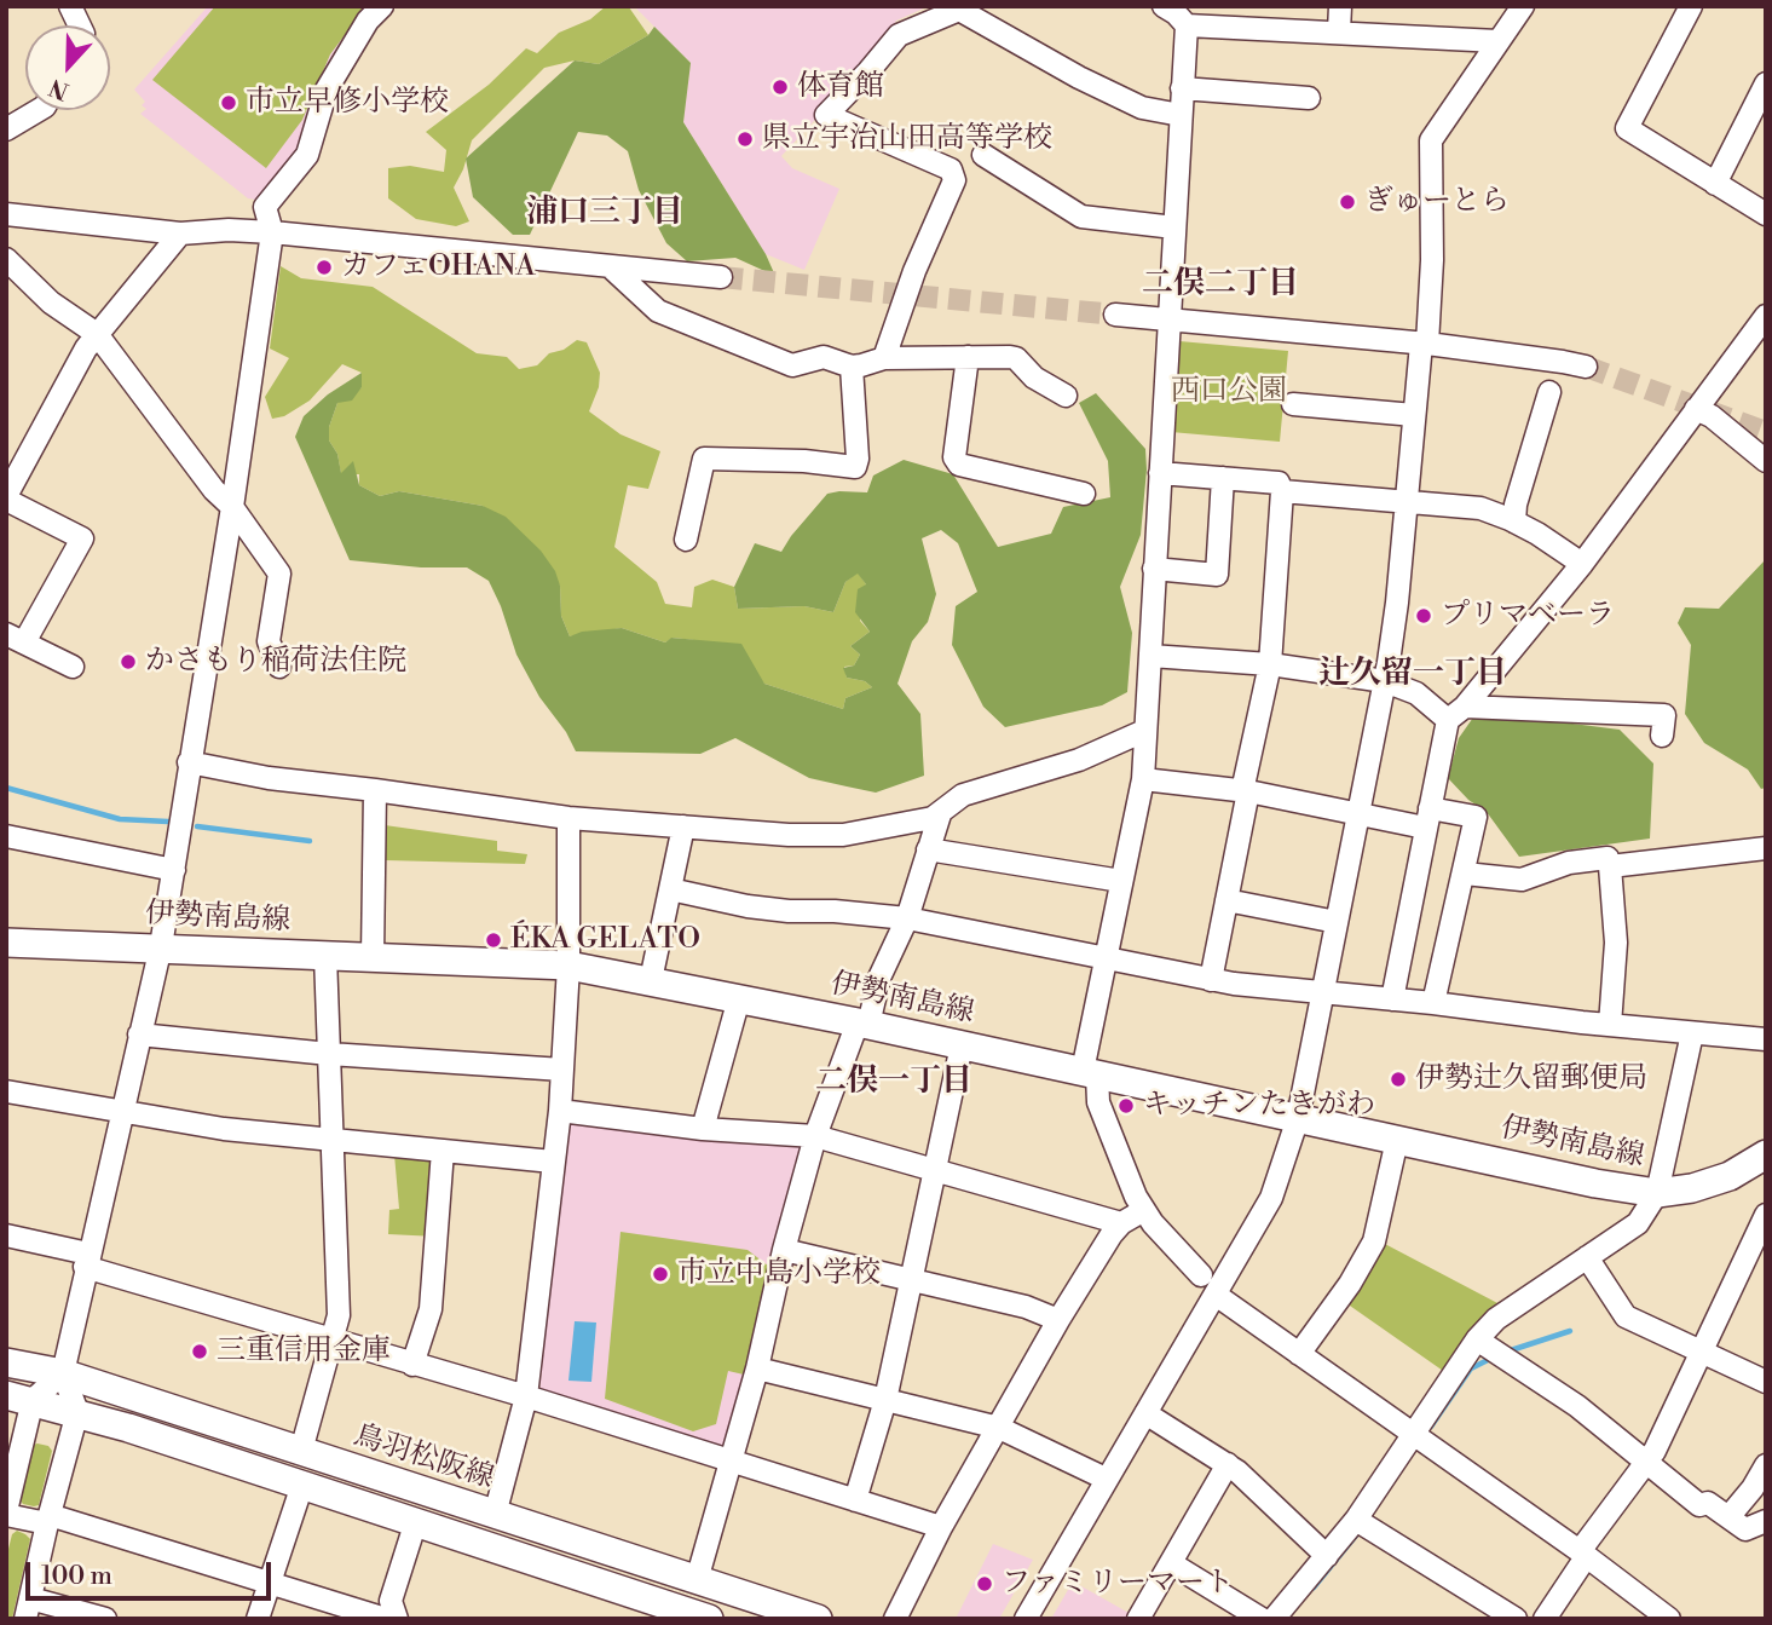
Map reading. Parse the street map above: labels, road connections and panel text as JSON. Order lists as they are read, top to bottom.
{
  "streets": {
    "main road": ["伊勢南島線", "鳥羽松阪線"]
  },
  "districts": [
    "浦口三丁目",
    "二俣二丁目",
    "辻久留一丁目",
    "二俣一丁目"
  ],
  "parks": ["西口公園"],
  "places": [
    "体育館",
    "市立早修小学校",
    "県立宇治山田高等学校",
    "ぎゅーとら",
    "カフェOHANA",
    "プリマベーラ",
    "かさもり稲荷法住院",
    "ÉKA GELATO",
    "伊勢辻久留郵便局",
    "キッチンたきがわ",
    "市立中島小学校",
    "三重信用金庫",
    "ファミリーマート"
  ],
  "scale_bar": "100 m",
  "north": "bottom"
}
